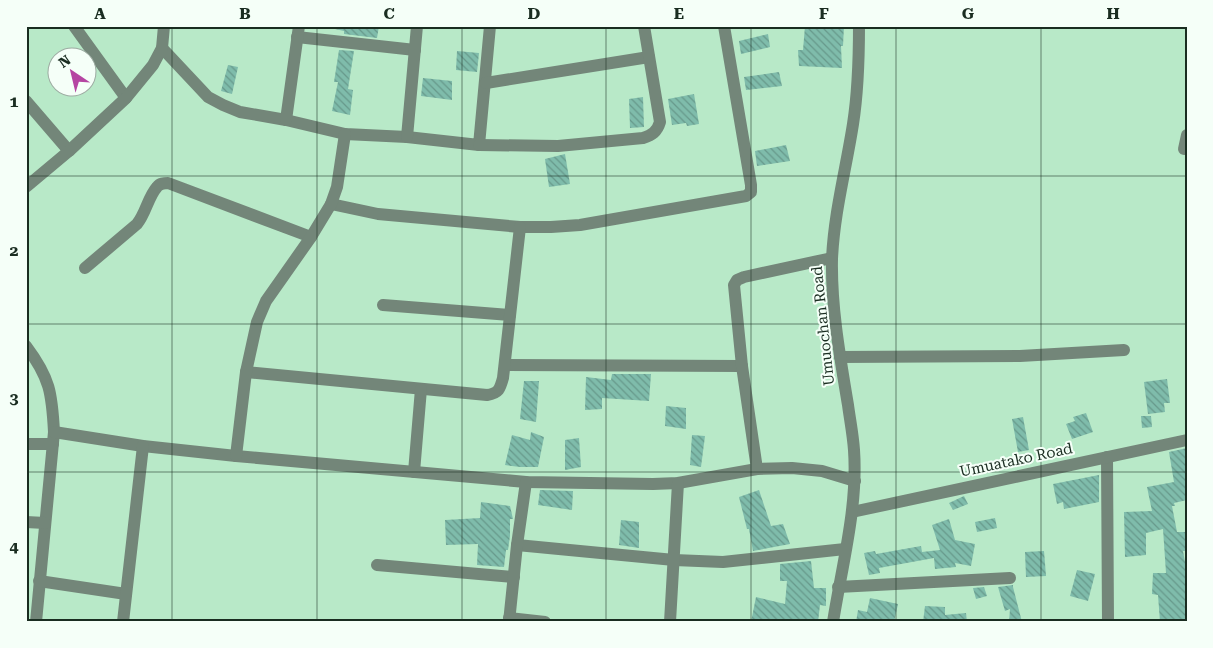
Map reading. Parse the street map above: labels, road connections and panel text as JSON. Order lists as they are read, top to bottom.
{
  "streets": {
    "street": ["Umuochan Road", "Umuatako Road"]
  },
  "crossings": [
    ["Umuochan Road", "Umuatako Road"]
  ],
  "north": "top left",
  "grid": {
    "columns": [
      "A",
      "B",
      "C",
      "D",
      "E",
      "F",
      "G",
      "H"
    ],
    "rows": [
      "1",
      "2",
      "3",
      "4"
    ]
  }
}
